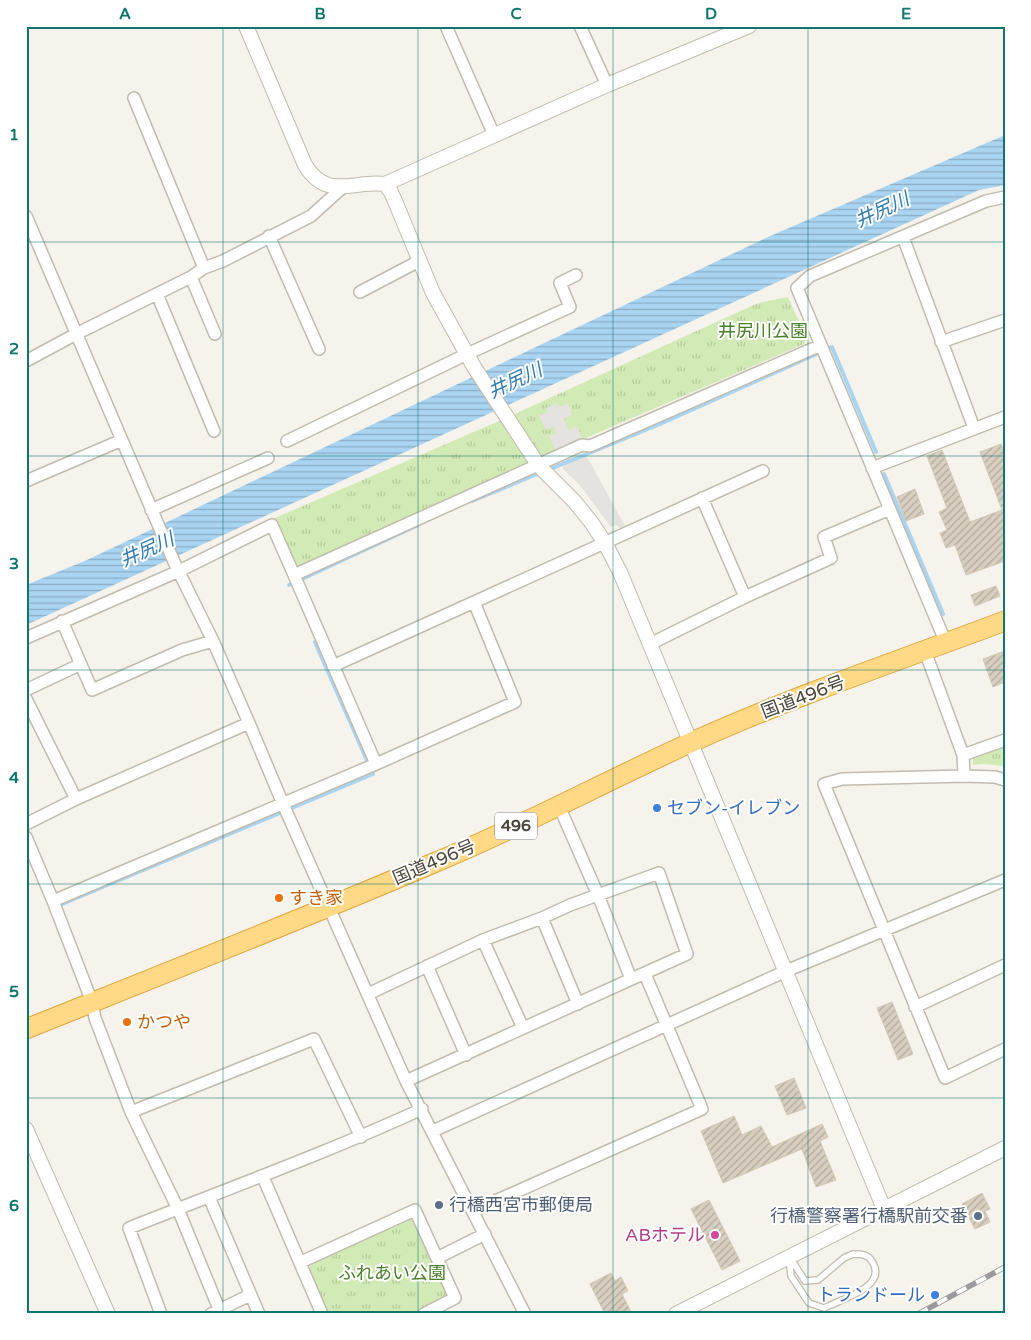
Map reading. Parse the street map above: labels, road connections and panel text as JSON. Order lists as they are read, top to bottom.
{
  "streets": {
    "highway": ["国道496号", "496"]
  },
  "water": ["井尻川"],
  "parks": ["井尻川公園", "ふれあい公園"],
  "places": [
    "セブン-イレブン",
    "すき家",
    "かつや",
    "行橋西宮市郵便局",
    "行橋警察署行橋駅前交番",
    "ABホテル",
    "トランドール"
  ],
  "grid": {
    "columns": [
      "A",
      "B",
      "C",
      "D",
      "E"
    ],
    "rows": [
      "1",
      "2",
      "3",
      "4",
      "5",
      "6"
    ]
  }
}
